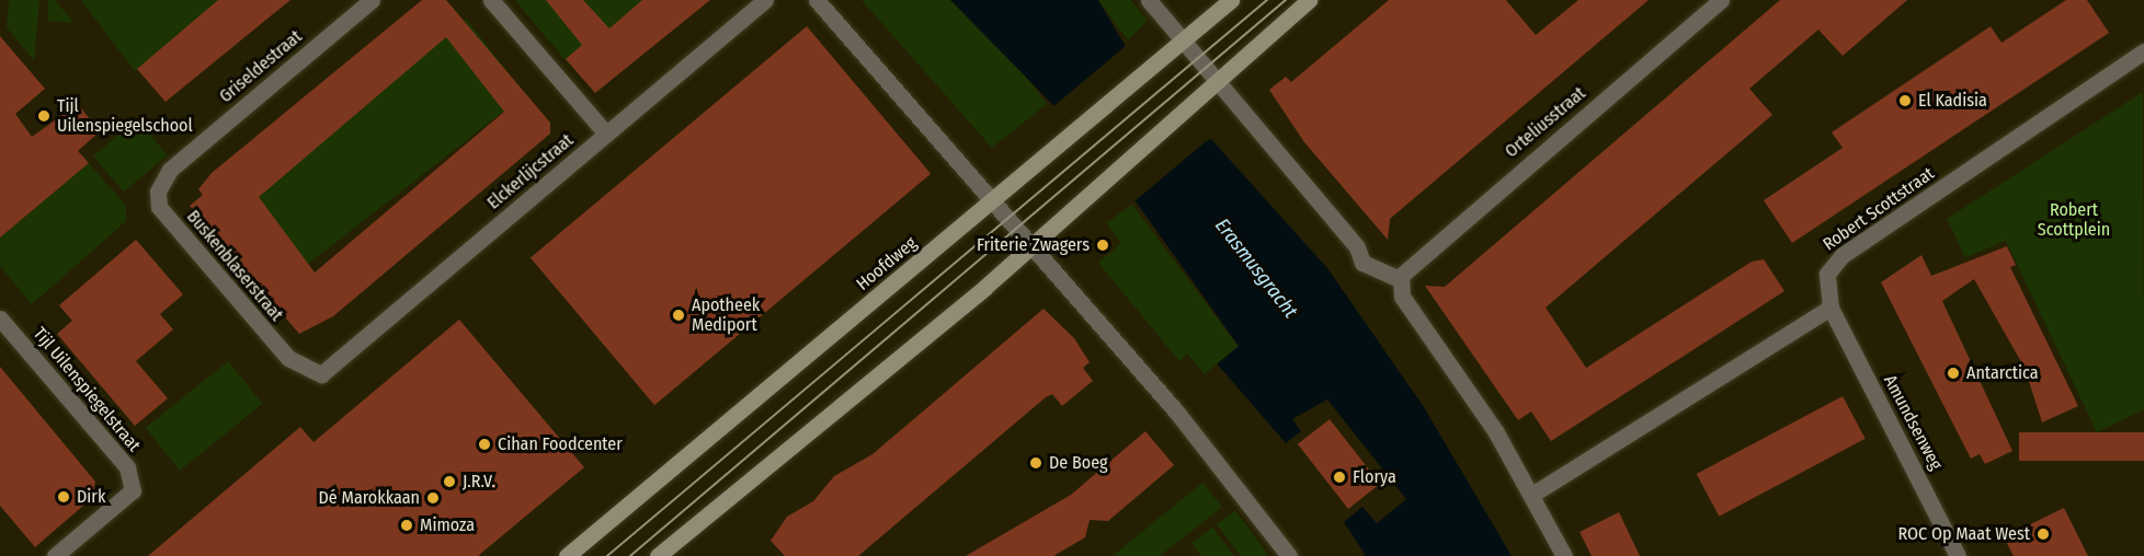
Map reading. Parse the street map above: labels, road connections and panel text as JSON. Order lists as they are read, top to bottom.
{
  "streets": {
    "street": [
      "Griseldestraat",
      "Orteliusstraat",
      "Elckerlijcstraat",
      "Robert Scottstraat",
      "Hoofdweg",
      "Buskenblaserstraat",
      "Tijl Uilenspiegelstraat",
      "Amundsenweg"
    ]
  },
  "crossings": [
    ["Griseldestraat", "Buskenblaserstraat"],
    ["Elckerlijcstraat", "Buskenblaserstraat"],
    ["Robert Scottstraat", "Amundsenweg"]
  ],
  "water": ["Erasmusgracht"],
  "parks": ["Robert Scottplein"],
  "places": [
    "El Kadisia",
    "Tijl Uilenspiegelschool",
    "Friterie Zwagers",
    "Apotheek Mediport",
    "Antarctica",
    "Cihan Foodcenter",
    "De Boeg",
    "Florya",
    "J.R.V.",
    "Dirk",
    "Dé Marokkaan",
    "Mimoza",
    "ROC Op Maat West"
  ]
}
